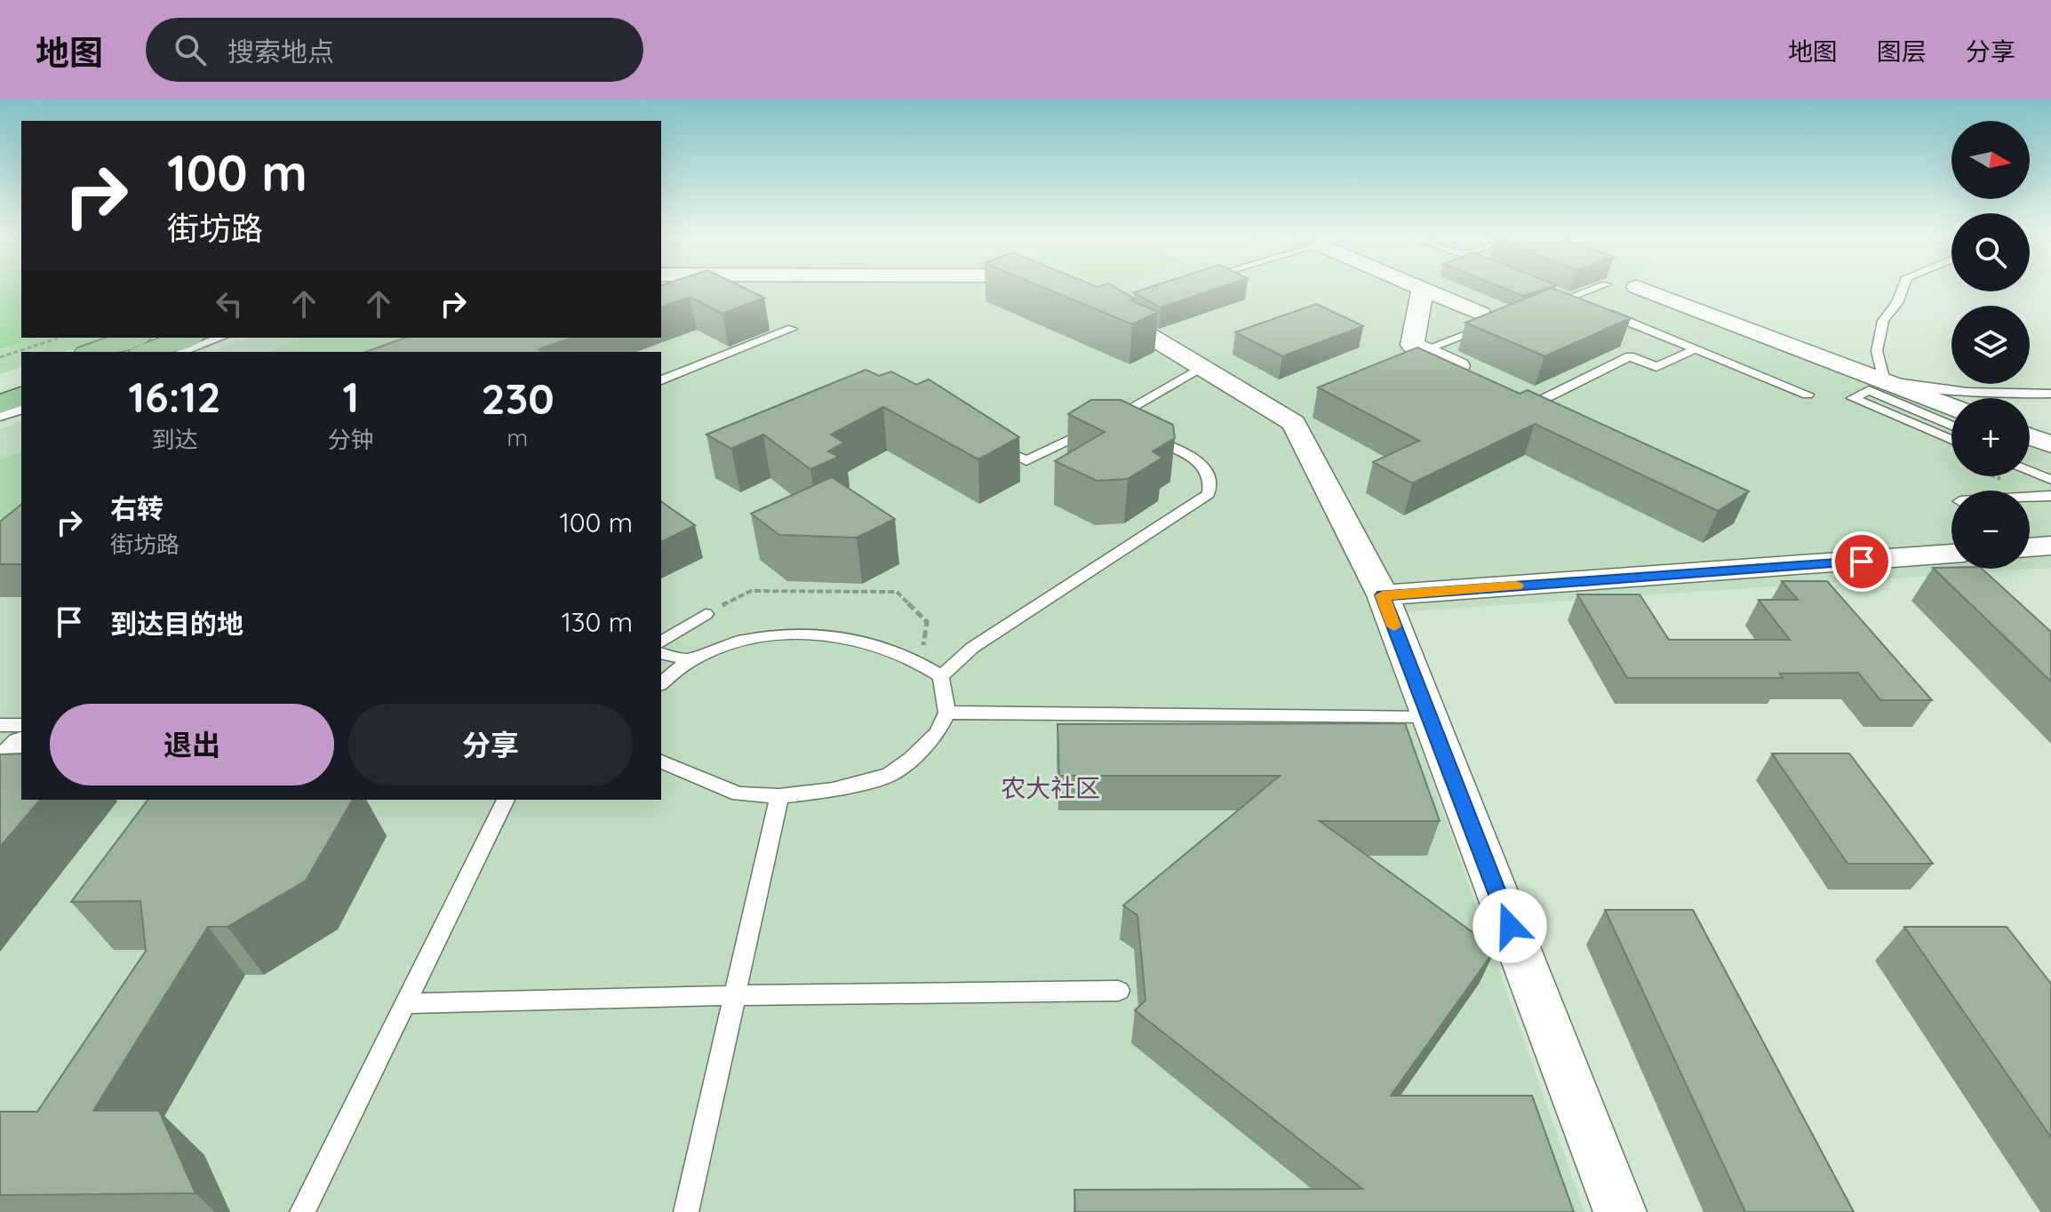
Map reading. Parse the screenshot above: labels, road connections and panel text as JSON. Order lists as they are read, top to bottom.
{
  "districts": ["农大社区"],
  "north": "right",
  "page": {
    "header": "地图",
    "search": "搜索地点",
    "nav": ["地图", "图层", "分享"],
    "map_buttons": ["+", "−"],
    "turn": ["100 m", "街坊路"],
    "eta": [
      "16:12",
      "到达",
      "1",
      "分钟",
      "230",
      "m"
    ],
    "list": [
      {
        "name": "右转",
        "note": "街坊路",
        "value": "100 m"
      },
      {
        "name": "到达目的地",
        "value": "130 m"
      }
    ],
    "buttons": ["退出", "分享"]
  }
}
